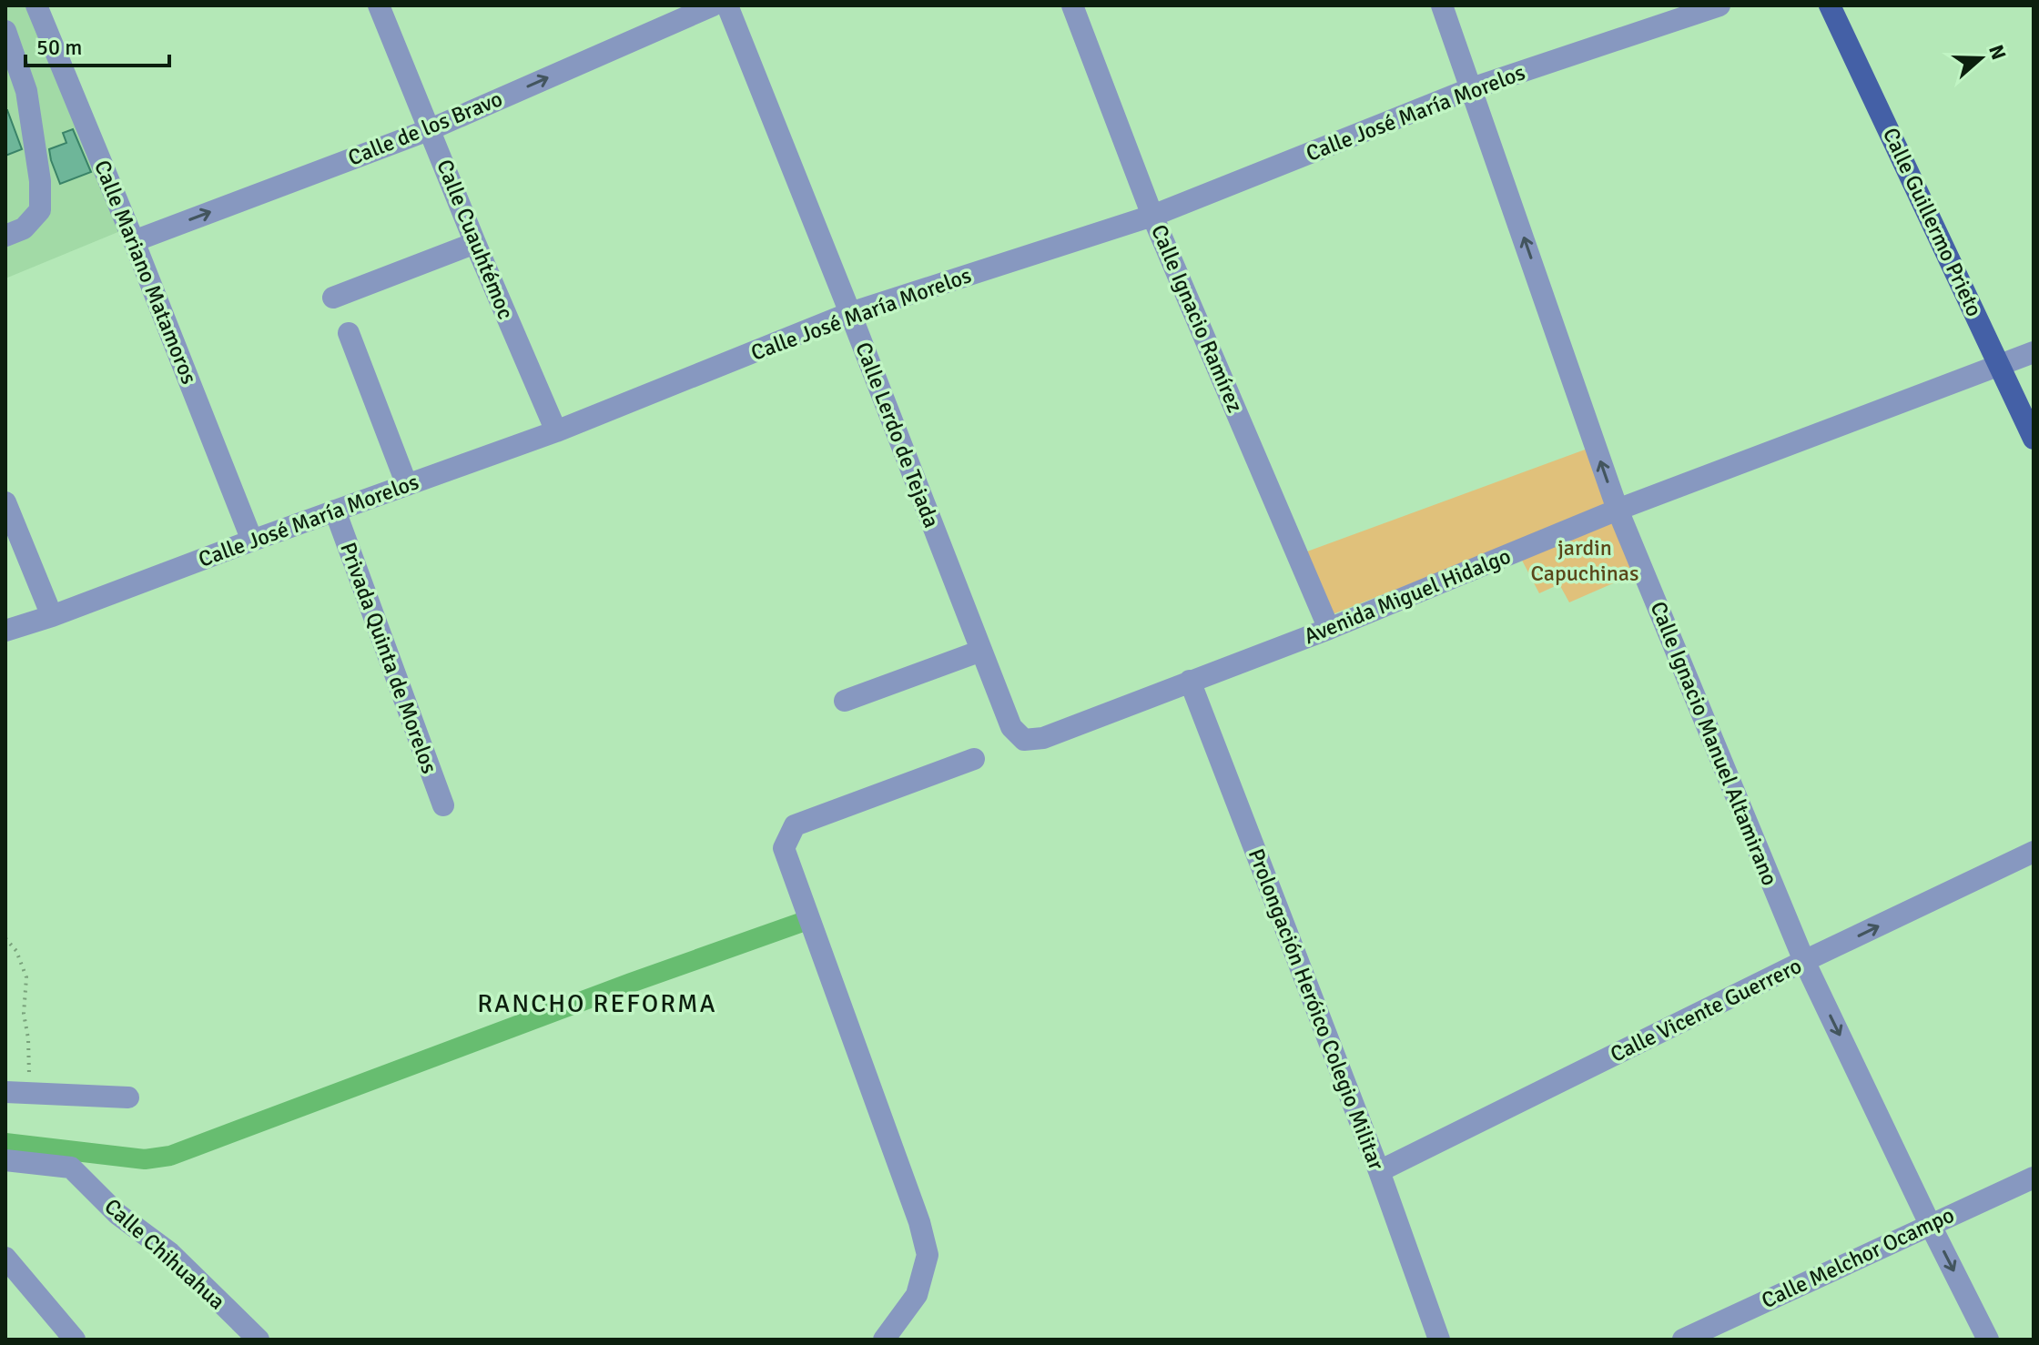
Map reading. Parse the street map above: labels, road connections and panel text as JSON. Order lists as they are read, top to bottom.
{
  "streets": {
    "main road": ["Calle Guillermo Prieto"],
    "street": [
      "Calle José María Morelos",
      "Calle de los Bravo",
      "Calle Cuauhtémoc",
      "Calle Mariano Matamoros",
      "Calle Ignacio Ramírez",
      "Calle Lerdo de Tejada",
      "Avenida Miguel Hidalgo",
      "Privada Quinta de Morelos",
      "Calle Ignacio Manuel Altamirano",
      "Prolongación Heróico Colegio Militar",
      "Calle Vicente Guerrero",
      "Calle Chihuahua",
      "Calle Melchor Ocampo"
    ]
  },
  "crossings": [
    ["Calle José María Morelos", "Calle Cuauhtémoc"],
    ["Calle José María Morelos", "Calle Mariano Matamoros"],
    ["Calle José María Morelos", "Calle Ignacio Ramírez"],
    ["Calle José María Morelos", "Calle Lerdo de Tejada"],
    ["Calle José María Morelos", "Privada Quinta de Morelos"],
    ["Calle José María Morelos", "Calle Ignacio Manuel Altamirano"],
    ["Calle de los Bravo", "Calle Cuauhtémoc"],
    ["Calle de los Bravo", "Calle Mariano Matamoros"],
    ["Calle Guillermo Prieto", "Avenida Miguel Hidalgo"],
    ["Calle Ignacio Ramírez", "Avenida Miguel Hidalgo"],
    ["Calle Lerdo de Tejada", "Avenida Miguel Hidalgo"],
    ["Avenida Miguel Hidalgo", "Calle Ignacio Manuel Altamirano"],
    ["Avenida Miguel Hidalgo", "Prolongación Heróico Colegio Militar"],
    ["Calle Ignacio Manuel Altamirano", "Calle Vicente Guerrero"],
    ["Calle Ignacio Manuel Altamirano", "Calle Melchor Ocampo"],
    ["Prolongación Heróico Colegio Militar", "Calle Vicente Guerrero"]
  ],
  "one_way": ["Calle de los Bravo"],
  "districts": ["RANCHO REFORMA"],
  "parks": ["jardin Capuchinas"],
  "scale_bar": "50 m",
  "north": "right"
}
